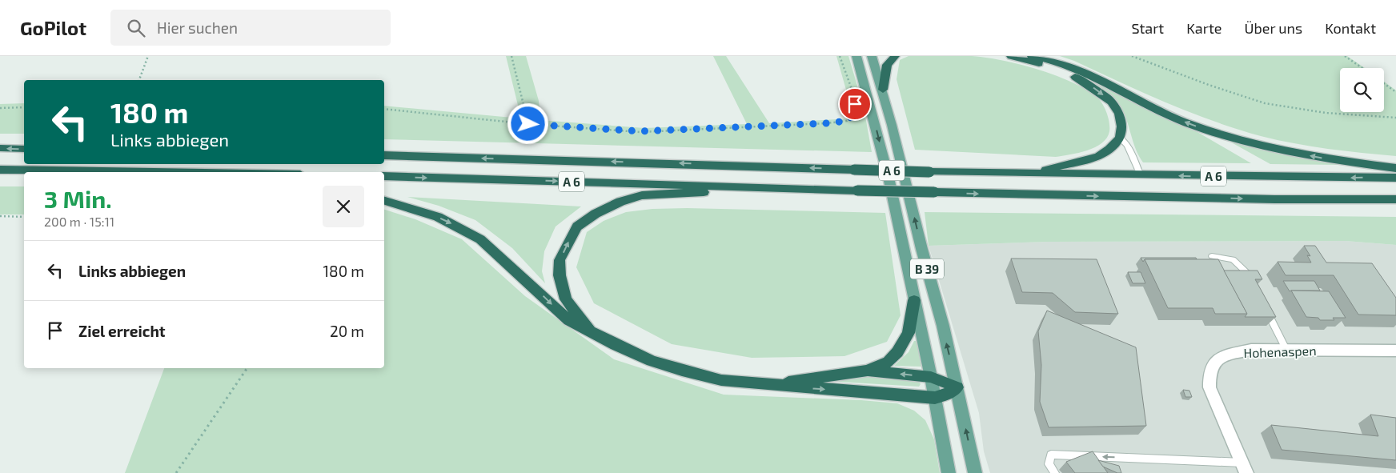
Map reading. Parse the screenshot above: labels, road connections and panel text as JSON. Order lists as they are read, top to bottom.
{
  "streets": {
    "highway": ["A 6"],
    "main road": ["B 39"],
    "street": ["Hohenaspen"]
  },
  "page": {
    "header": "GoPilot",
    "search": "Hier suchen",
    "nav": [
      "Start",
      "Karte",
      "Über uns",
      "Kontakt"
    ],
    "turn": ["180 m", "Links abbiegen"],
    "heading": ["3 Min.", "200 m · 15:11"],
    "list": [
      {
        "name": "Links abbiegen",
        "value": "180 m"
      },
      {
        "name": "Ziel erreicht",
        "value": "20 m"
      }
    ]
  }
}
